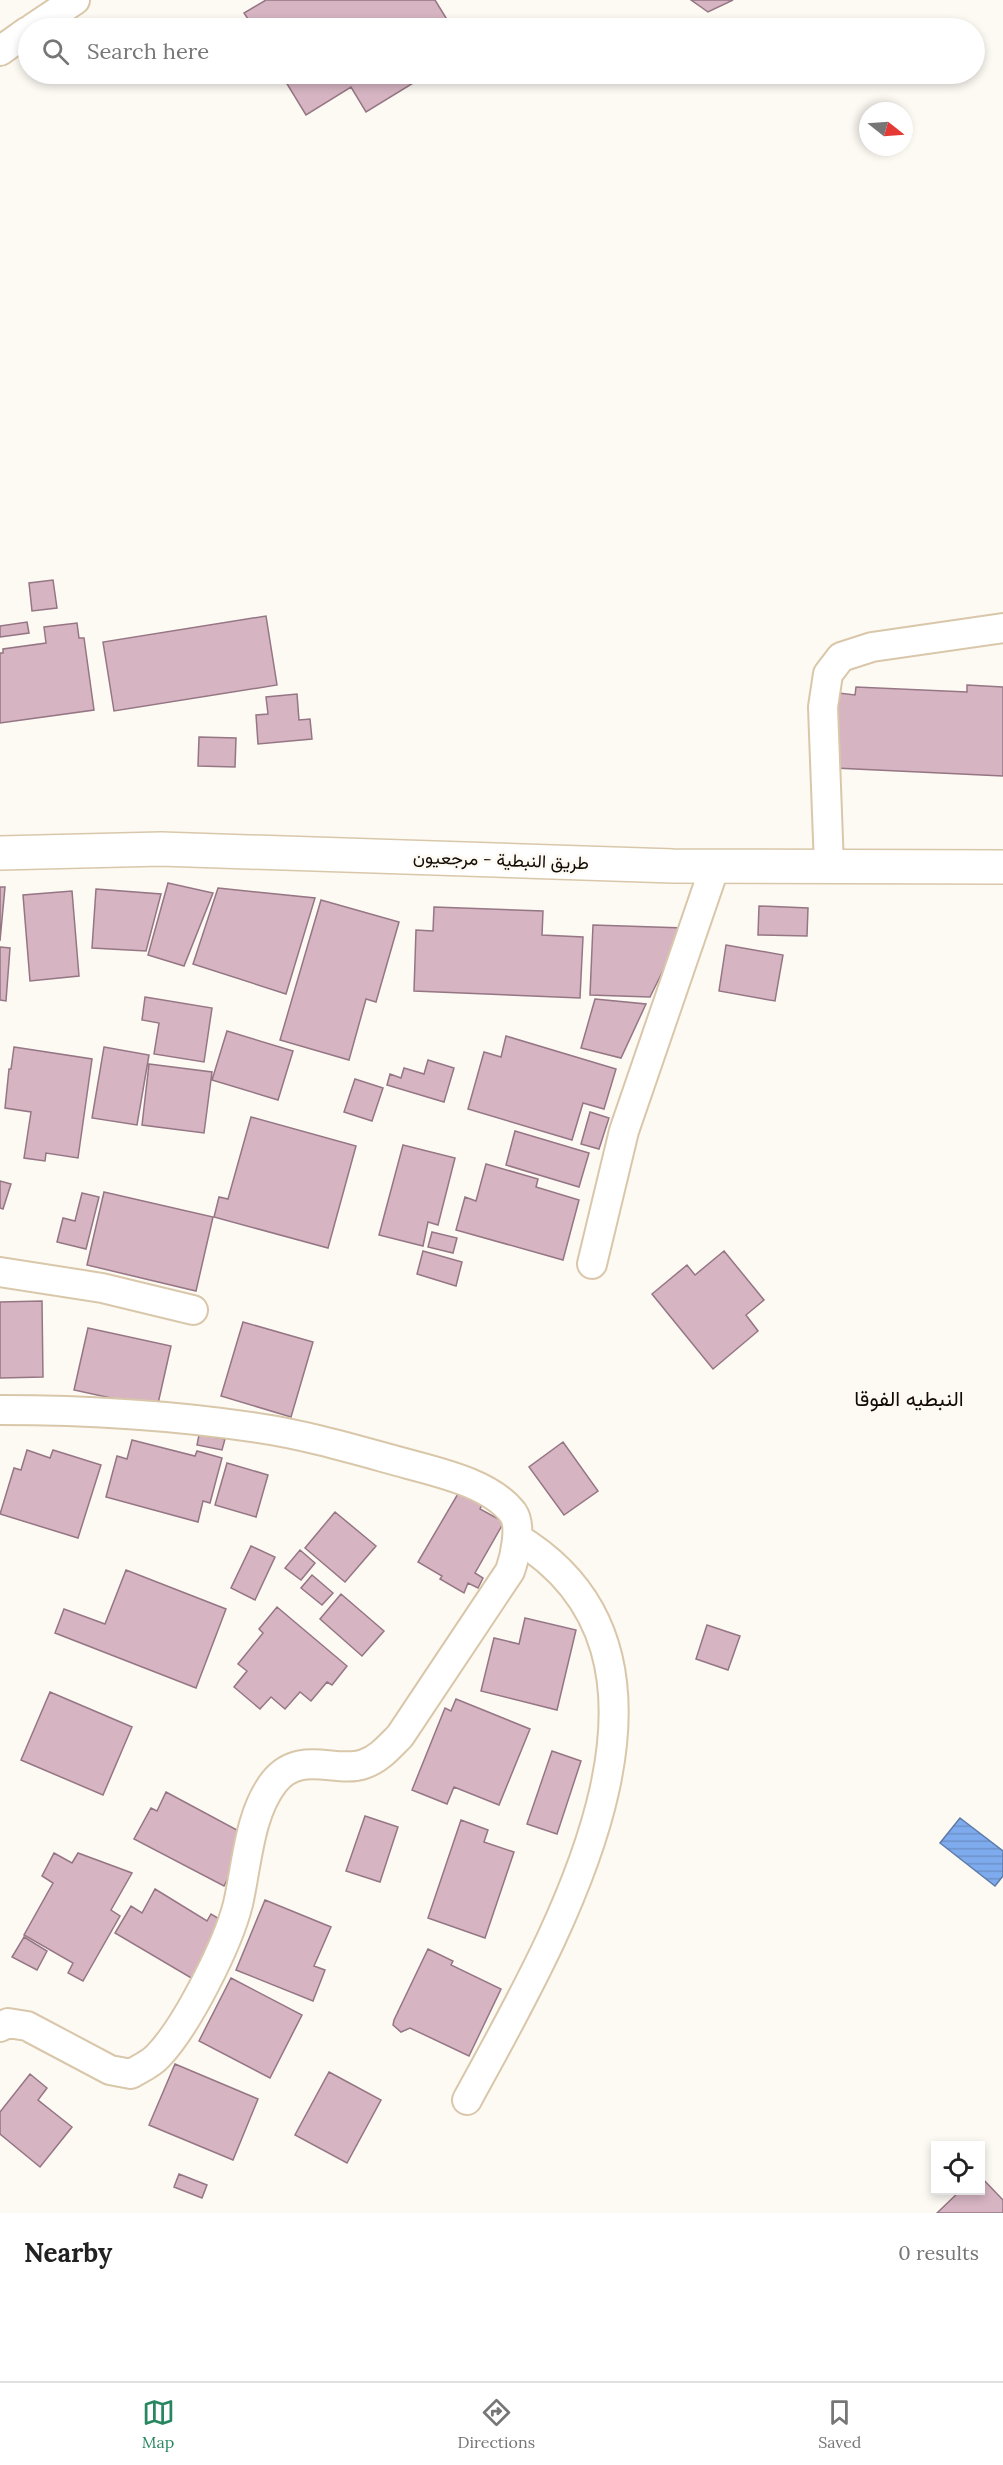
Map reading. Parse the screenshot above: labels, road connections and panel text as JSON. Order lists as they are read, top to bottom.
{
  "streets": {
    "main road": ["طريق النبطية - مرجعيون"]
  },
  "districts": ["النبطيه الفوقا"],
  "north": "right",
  "page": {
    "search": "Search here",
    "heading": ["Nearby", "0 results"],
    "nav": ["Map", "Directions", "Saved"]
  }
}
